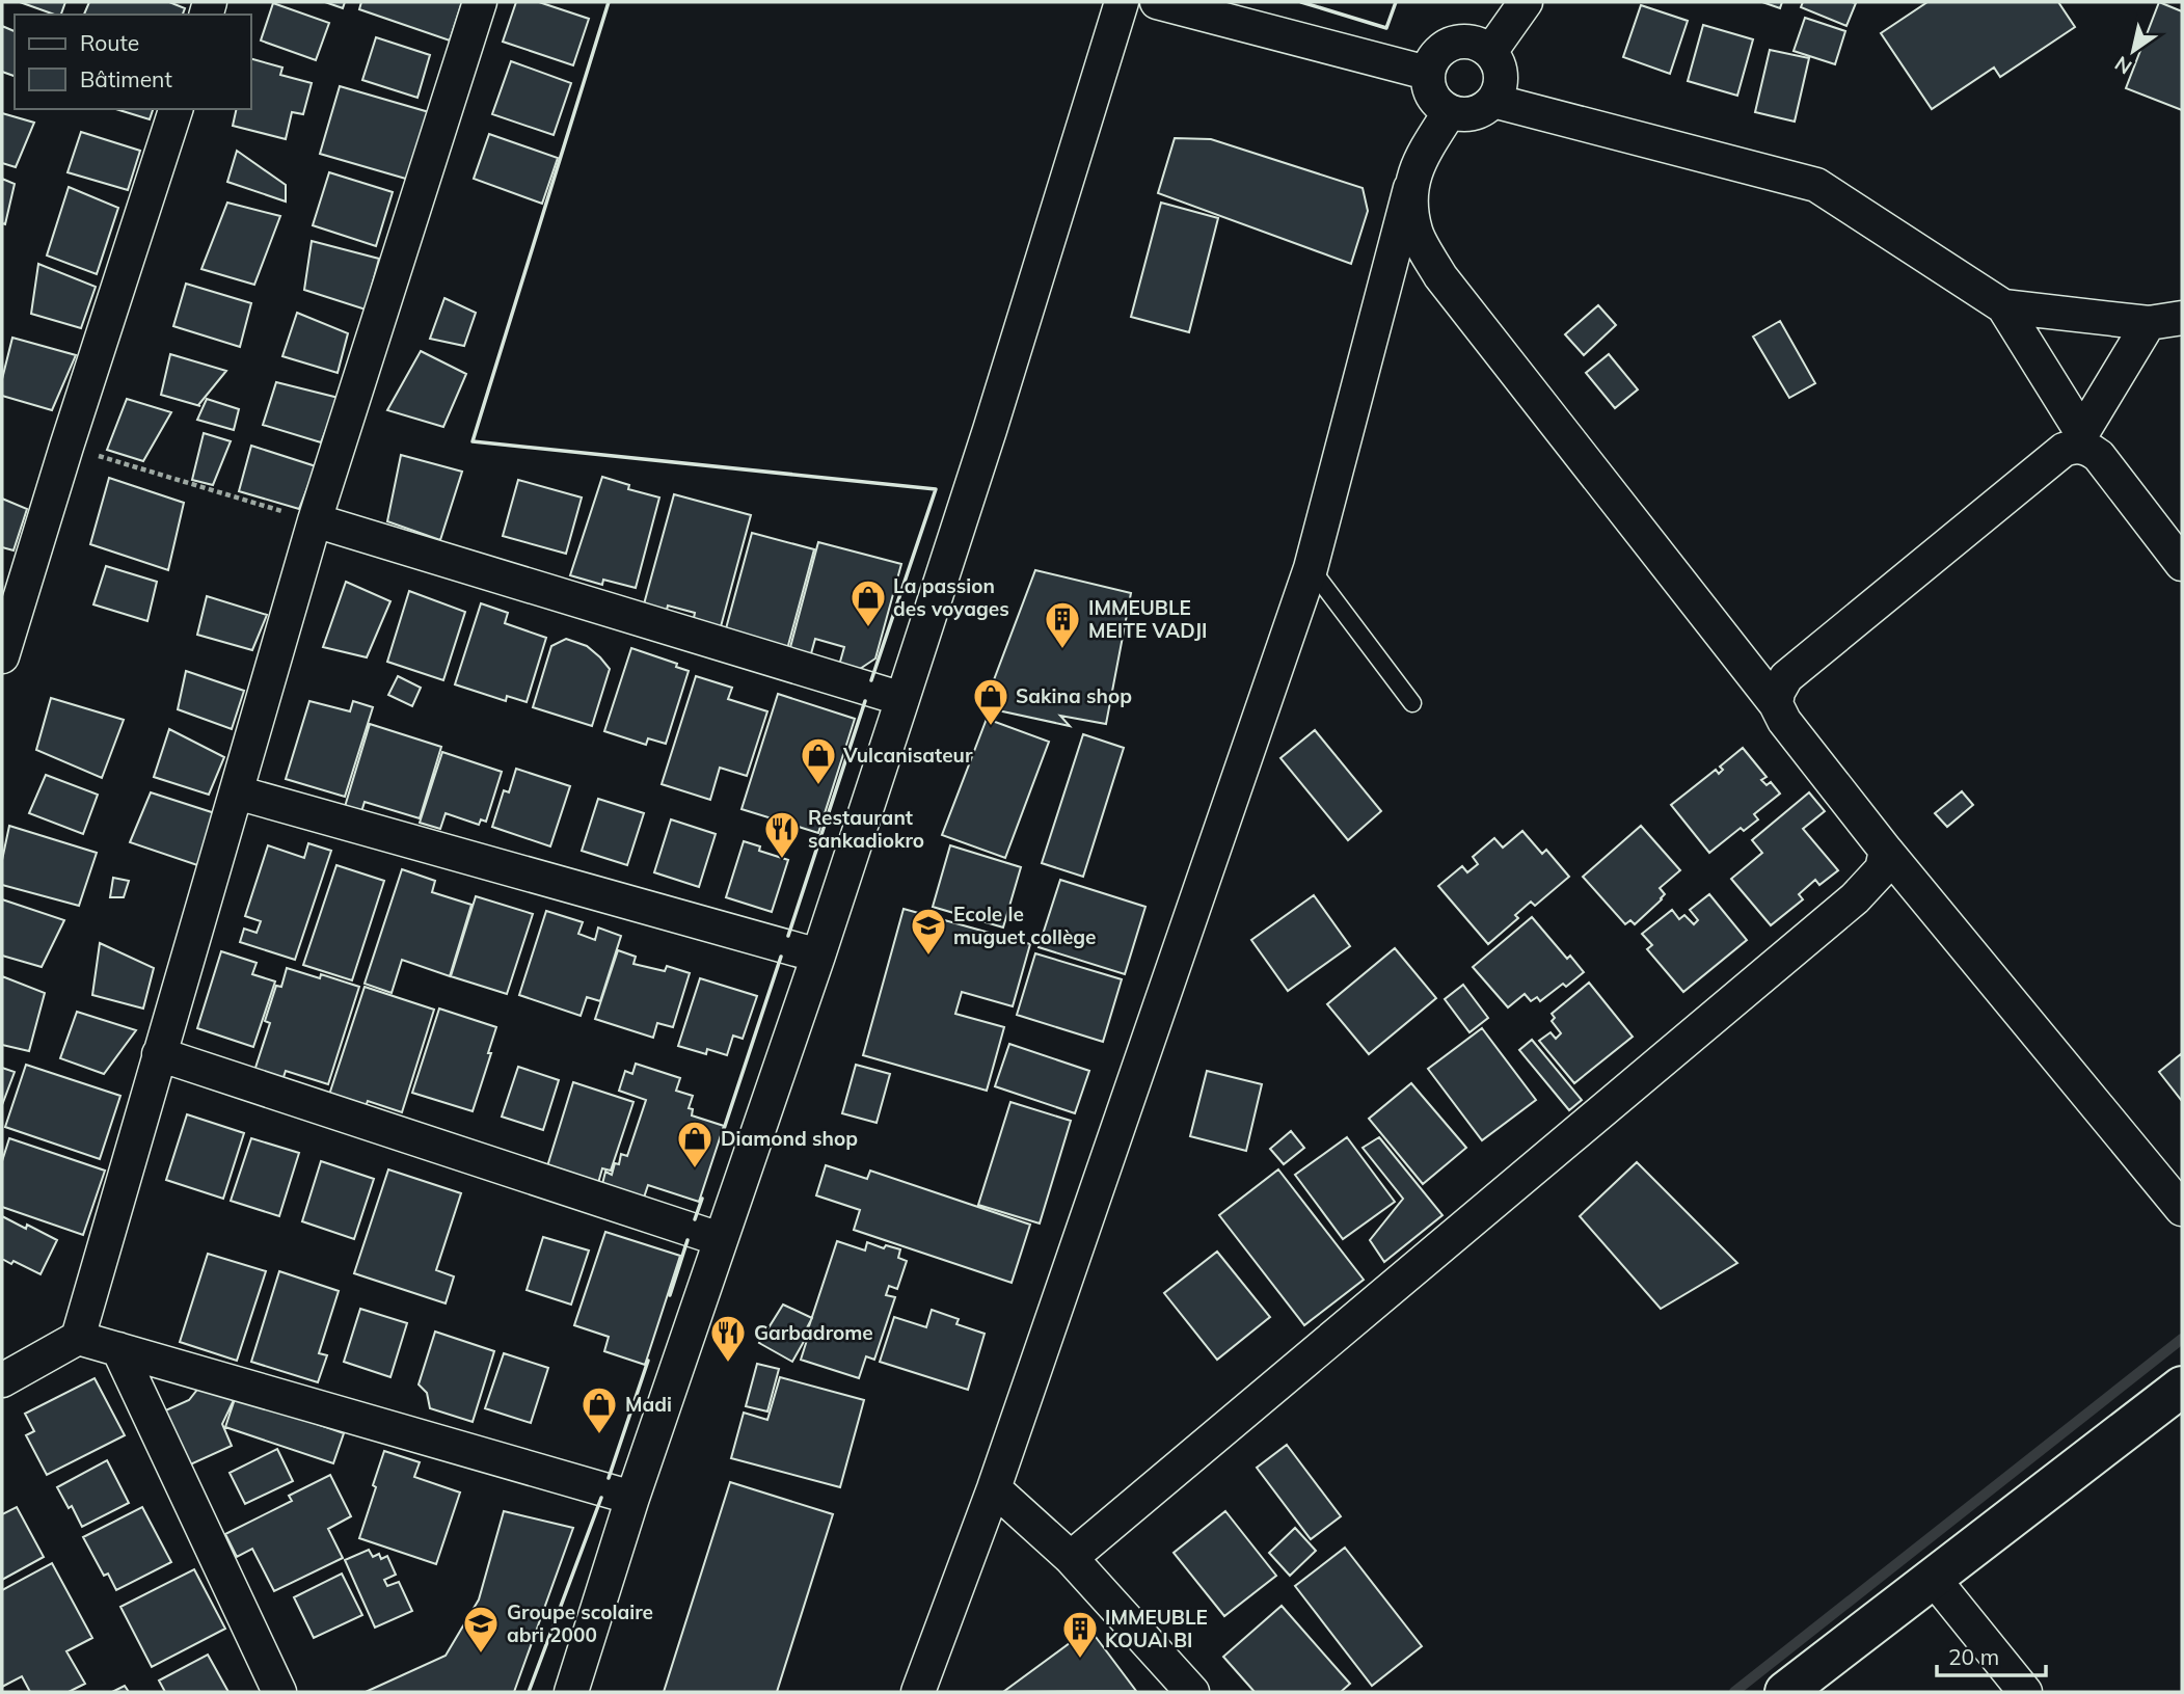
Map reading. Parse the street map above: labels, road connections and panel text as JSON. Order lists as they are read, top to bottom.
{
  "places": {
    "shop": [
      "La passion des voyages",
      "Sakina shop",
      "Vulcanisateur",
      "Diamond shop",
      "Madi"
    ],
    "building": ["IMMEUBLE MEITE VADJI", "IMMEUBLE KOUAI BI"],
    "restaurant": ["Restaurant sankadiokro", "Garbadrome"],
    "school or university": ["Ecole le muguet collège", "Groupe scolaire abri 2000"]
  },
  "legend": ["Route", "Bâtiment"],
  "scale_bar": "20 m",
  "north": "bottom left"
}
